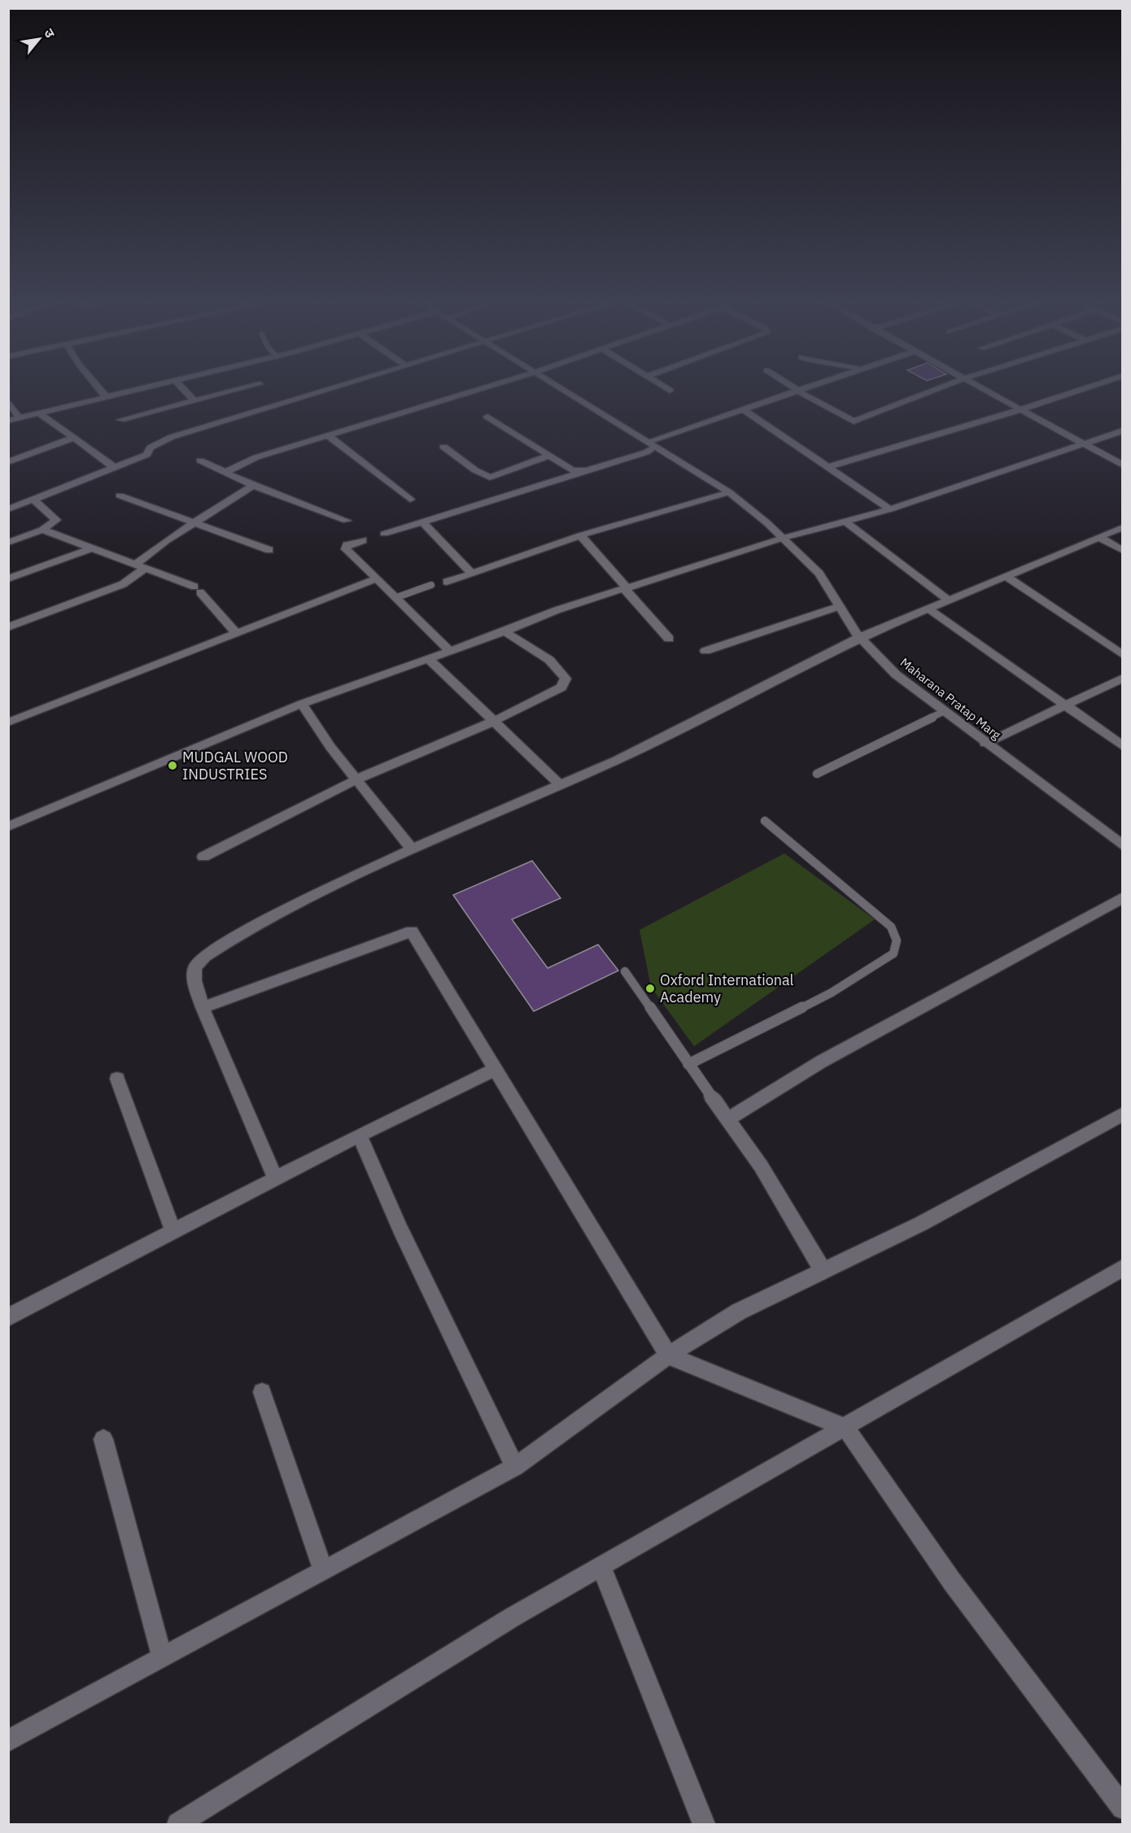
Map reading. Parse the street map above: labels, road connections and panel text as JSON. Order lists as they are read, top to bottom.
{
  "streets": {
    "street": ["Maharana Pratap Marg"]
  },
  "places": ["MUDGAL WOOD INDUSTRIES", "Oxford International Academy"],
  "north": "top right"
}
